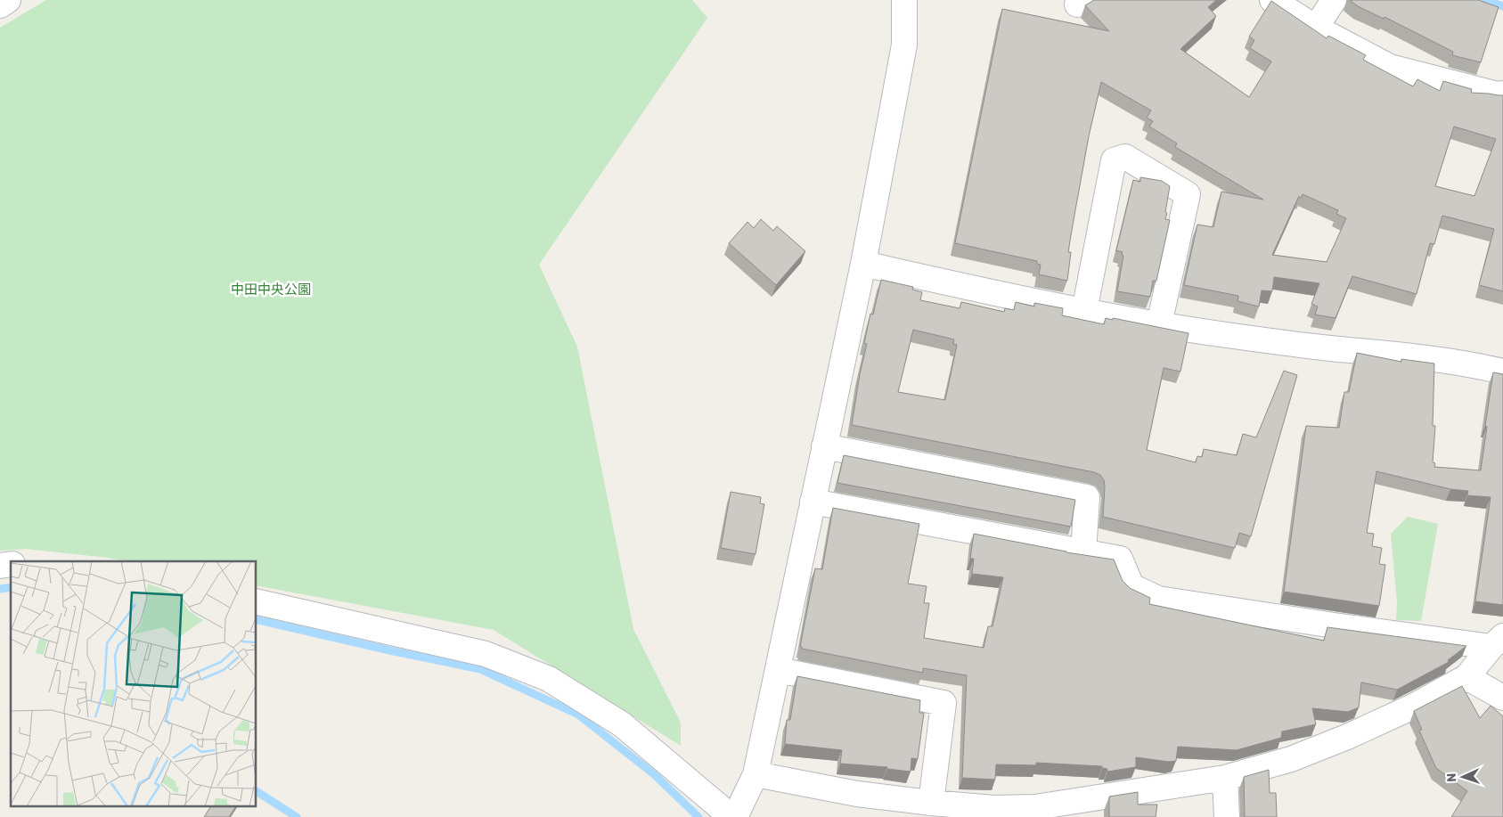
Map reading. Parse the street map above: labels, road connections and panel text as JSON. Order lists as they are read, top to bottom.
{
  "parks": ["中田中央公園"],
  "north": "left"
}
